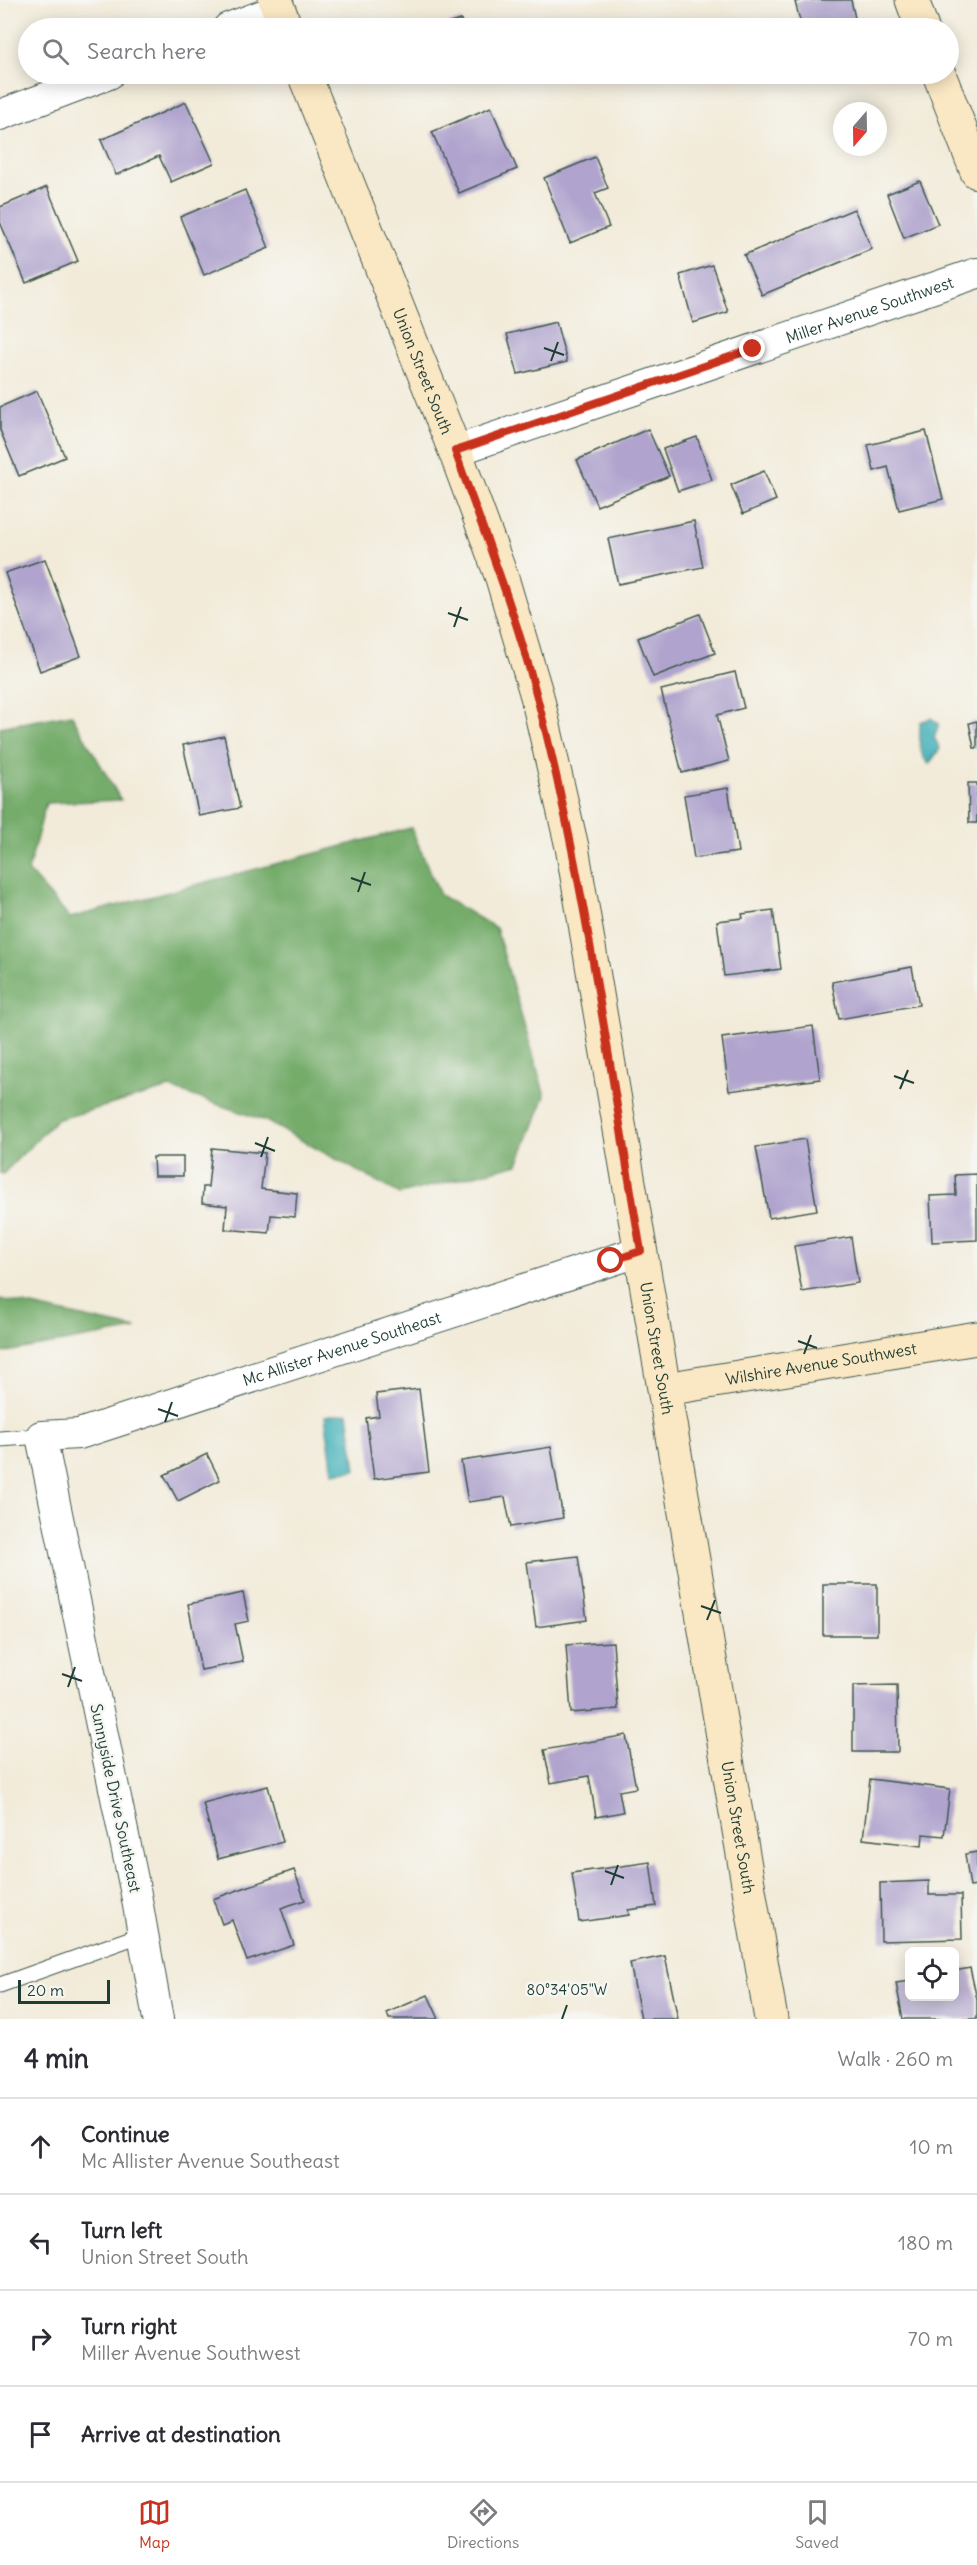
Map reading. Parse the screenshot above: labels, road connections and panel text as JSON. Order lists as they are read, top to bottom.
{
  "streets": {
    "main road": ["Union Street South", "Wilshire Avenue Southwest"],
    "street": ["Miller Avenue Southwest", "Mc Allister Avenue Southeast", "Sunnyside Drive Southeast"]
  },
  "crossings": [
    ["Miller Avenue Southwest", "Union Street South"],
    ["Union Street South", "Mc Allister Avenue Southeast"],
    ["Union Street South", "Wilshire Avenue Southwest"],
    ["Mc Allister Avenue Southeast", "Sunnyside Drive Southeast"]
  ],
  "scale_bar": "20 m",
  "north": "bottom",
  "page": {
    "search": "Search here",
    "scale": "20 m",
    "heading": ["4 min", "Walk · 260 m"],
    "list": [
      ["Continue", "Mc Allister Avenue Southeast", "10 m"],
      ["Turn left", "Union Street South", "180 m"],
      ["Turn right", "Miller Avenue Southwest", "70 m"],
      "Arrive at destination"
    ],
    "nav": ["Map", "Directions", "Saved"]
  },
  "coordinates": ["80°34'05\"W"]
}
